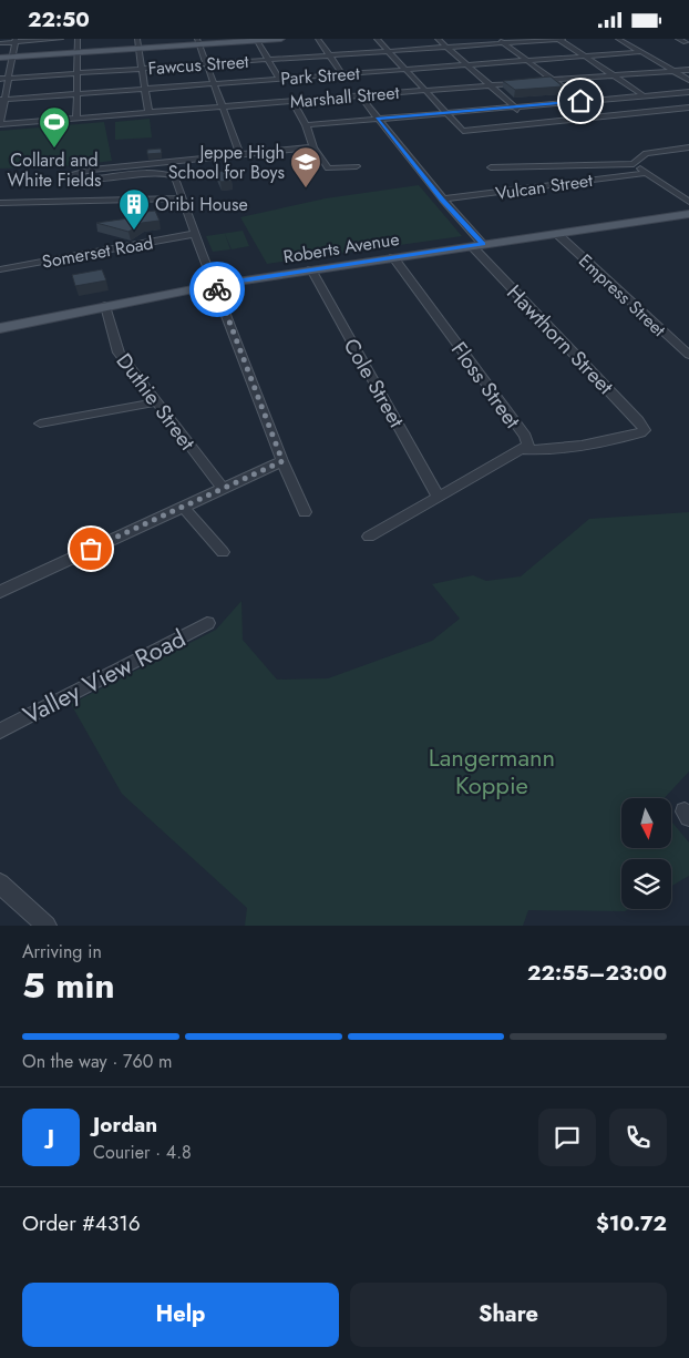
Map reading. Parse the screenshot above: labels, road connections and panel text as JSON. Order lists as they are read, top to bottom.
{
  "streets": {
    "main road": ["Roberts Avenue"],
    "street": [
      "Fawcus Street",
      "Park Street",
      "Marshall Street",
      "Vulcan Street",
      "Somerset Road",
      "Empress Street",
      "Hawthorn Street",
      "Cole Street",
      "Floss Street",
      "Duthie Street",
      "Valley View Road"
    ]
  },
  "crossings": [
    ["Roberts Avenue", "Empress Street"],
    ["Roberts Avenue", "Hawthorn Street"],
    ["Roberts Avenue", "Cole Street"],
    ["Roberts Avenue", "Floss Street"],
    ["Roberts Avenue", "Duthie Street"],
    ["Hawthorn Street", "Floss Street"],
    ["Cole Street", "Floss Street"]
  ],
  "parks": ["Langermann Koppie"],
  "places": {
    "sports": ["Collard and White Fields"],
    "school or university": ["Jeppe High School for Boys"],
    "building": ["Oribi House"]
  },
  "north": "bottom",
  "page": {
    "status": "22:50",
    "heading": ["5 min", "Arriving in", "22:55–23:00"],
    "panel": [
      "Jordan",
      "Courier · 4.8",
      "Order #4316",
      "$10.72"
    ],
    "bar": "On the way · 760 m",
    "round": "J",
    "buttons": ["Help", "Share"]
  }
}
